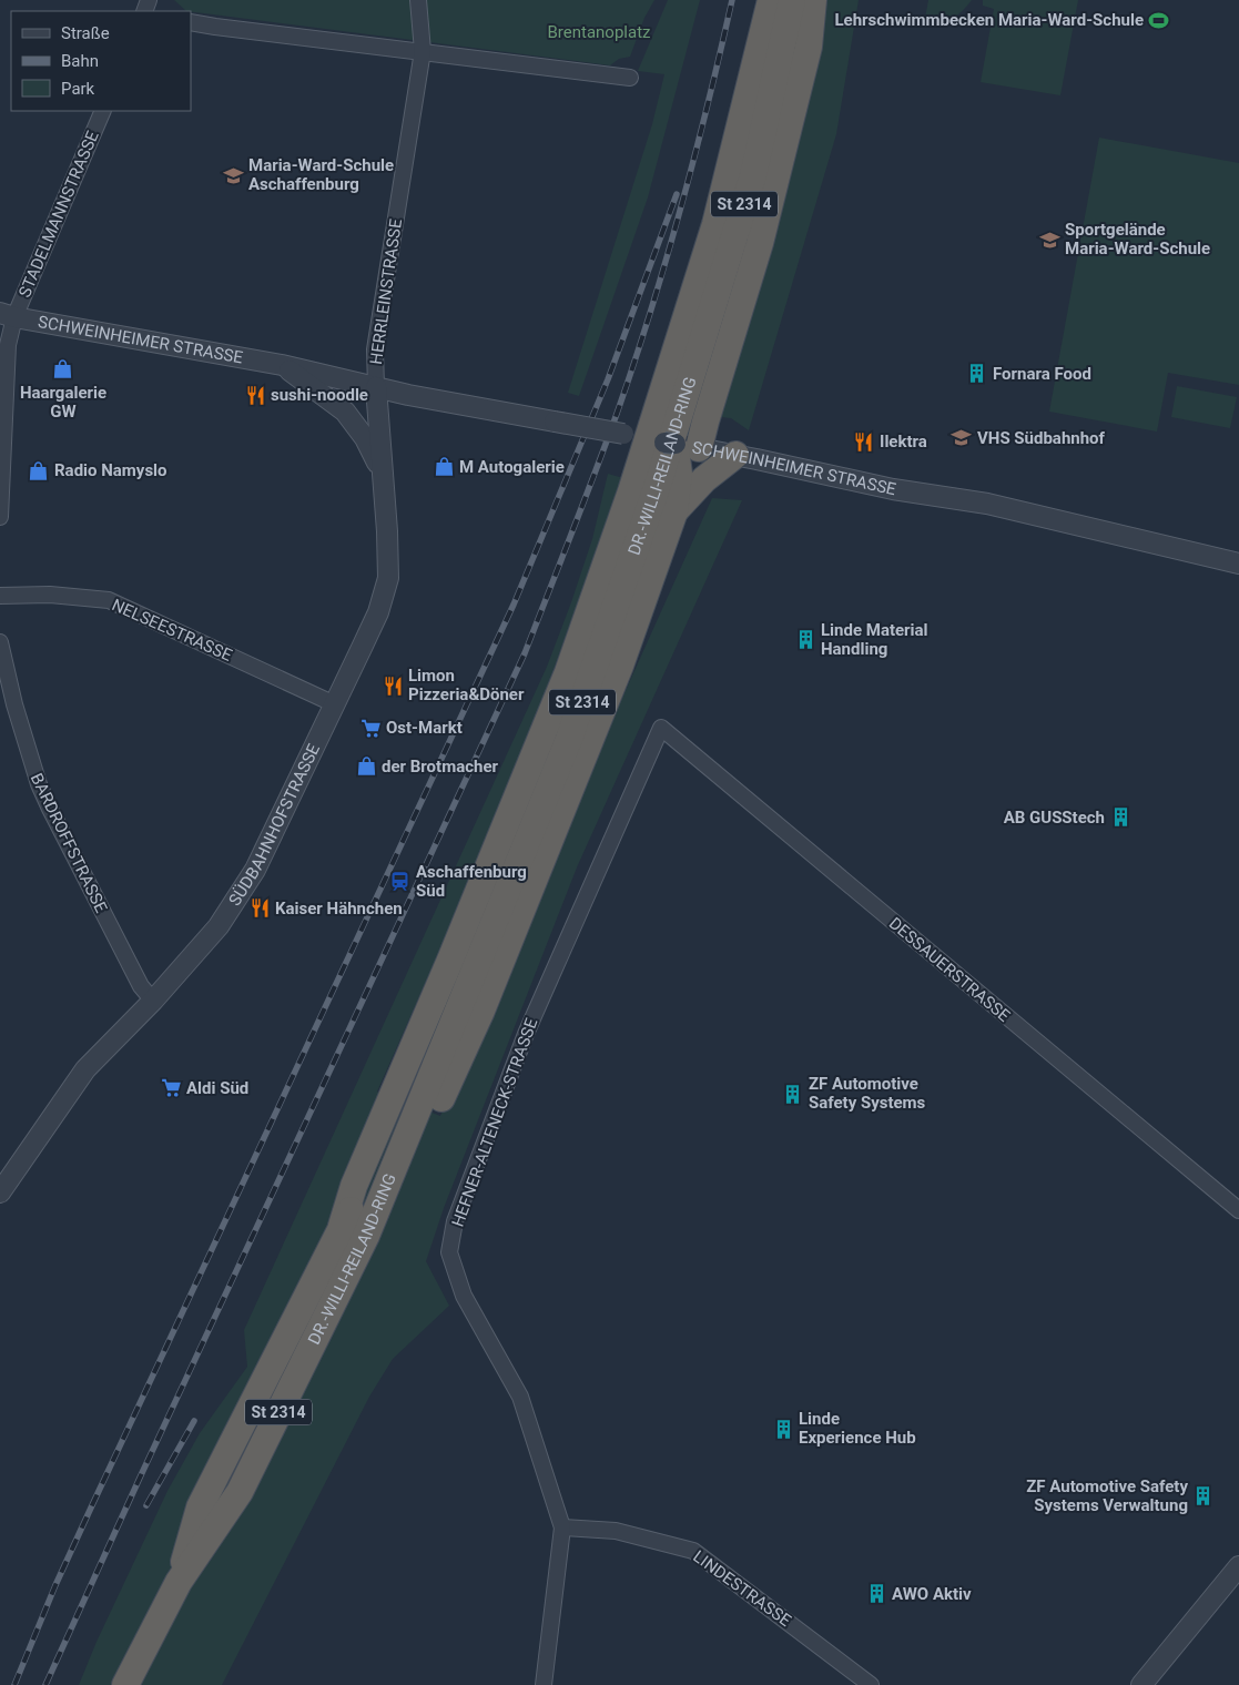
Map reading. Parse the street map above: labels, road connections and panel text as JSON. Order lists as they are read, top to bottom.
{
  "streets": {
    "highway": ["St 2314", "DR.-WILLI-REILAND-RING"],
    "street": [
      "STADELMANNSTRASSE",
      "HERRLEINSTRASSE",
      "SCHWEINHEIMER STRASSE",
      "NELSEESTRASSE",
      "SÜDBAHNHOFSTRASSE",
      "BARDROFFSTRASSE",
      "DESSAUERSTRASSE",
      "HEFNER-ALTENECK-STRASSE",
      "LINDESTRASSE"
    ]
  },
  "crossings": [
    ["STADELMANNSTRASSE", "SCHWEINHEIMER STRASSE"],
    ["HERRLEINSTRASSE", "SCHWEINHEIMER STRASSE"],
    ["HERRLEINSTRASSE", "SÜDBAHNHOFSTRASSE"],
    ["SCHWEINHEIMER STRASSE", "SÜDBAHNHOFSTRASSE"],
    ["NELSEESTRASSE", "SÜDBAHNHOFSTRASSE"],
    ["SÜDBAHNHOFSTRASSE", "BARDROFFSTRASSE"],
    ["DESSAUERSTRASSE", "HEFNER-ALTENECK-STRASSE"],
    ["HEFNER-ALTENECK-STRASSE", "LINDESTRASSE"]
  ],
  "parks": ["Brentanoplatz"],
  "places": {
    "sports": ["Lehrschwimmbecken Maria-Ward-Schule"],
    "school or university": ["Maria-Ward-Schule Aschaffenburg", "Sportgelände Maria-Ward-Schule", "VHS Südbahnhof"],
    "shop": [
      "Haargalerie GW",
      "M Autogalerie",
      "Radio Namyslo",
      "der Brotmacher"
    ],
    "building": [
      "Fornara Food",
      "Linde Material Handling",
      "AB GUSStech",
      "ZF Automotive Safety Systems",
      "Linde Experience Hub",
      "ZF Automotive Safety Systems Verwaltung",
      "AWO Aktiv"
    ],
    "restaurant": [
      "sushi-noodle",
      "Ilektra",
      "Limon Pizzeria&Döner",
      "Kaiser Hähnchen"
    ],
    "supermarket": ["Ost-Markt", "Aldi Süd"],
    "station": ["Aschaffenburg Süd"]
  },
  "legend": ["Straße", "Bahn", "Park"]
}
